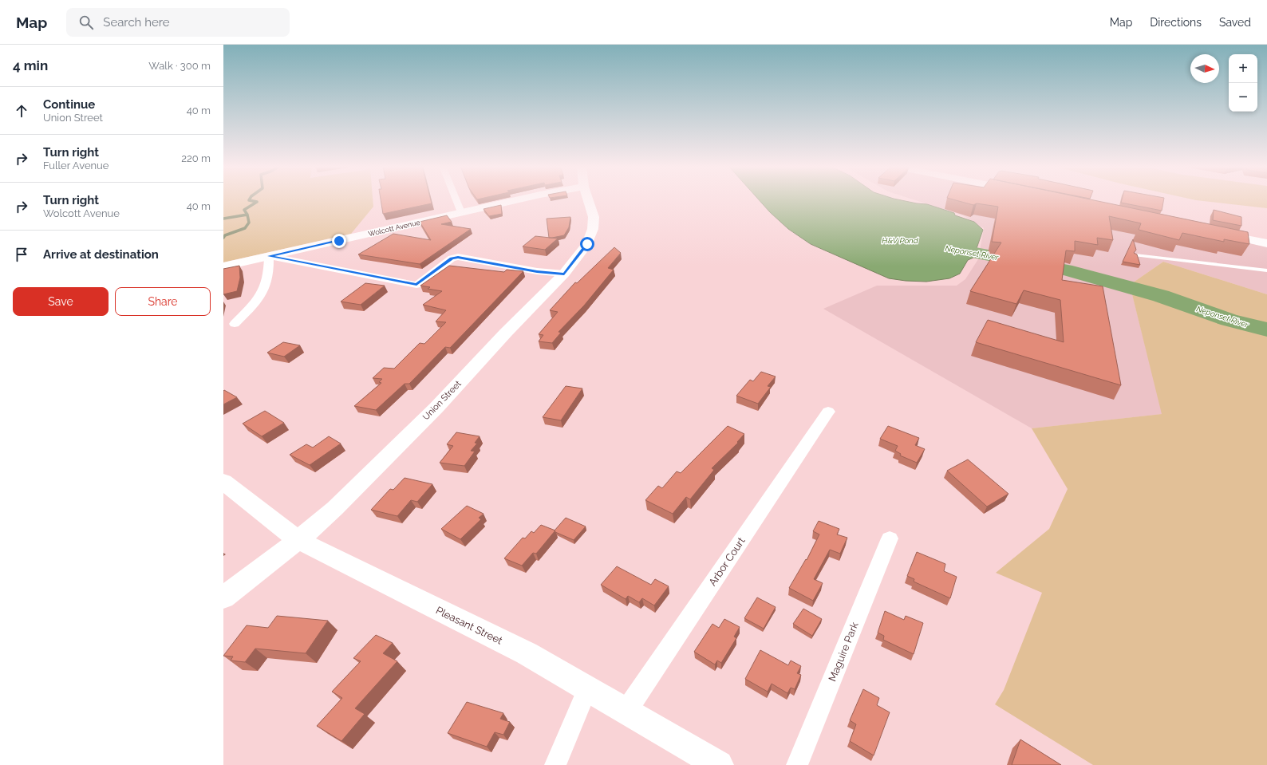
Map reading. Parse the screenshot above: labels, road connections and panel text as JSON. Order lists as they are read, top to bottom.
{
  "streets": {
    "main road": ["Wolcott Avenue", "Union Street", "Pleasant Street"],
    "street": ["Arbor Court", "Maguire Park"]
  },
  "crossings": [
    ["Union Street", "Pleasant Street"],
    ["Arbor Court", "Pleasant Street"]
  ],
  "water": ["H&V Pond", "Neponset River"],
  "north": "right",
  "page": {
    "header": "Map",
    "search": "Search here",
    "nav": ["Map", "Directions", "Saved"],
    "heading": ["4 min", "Walk · 300 m"],
    "map_buttons": ["+", "−"],
    "list": [
      ["Continue", "Union Street", "40 m"],
      ["Turn right", "Fuller Avenue", "220 m"],
      ["Turn right", "Wolcott Avenue", "40 m"],
      "Arrive at destination"
    ],
    "buttons": ["Save", "Share"]
  }
}
